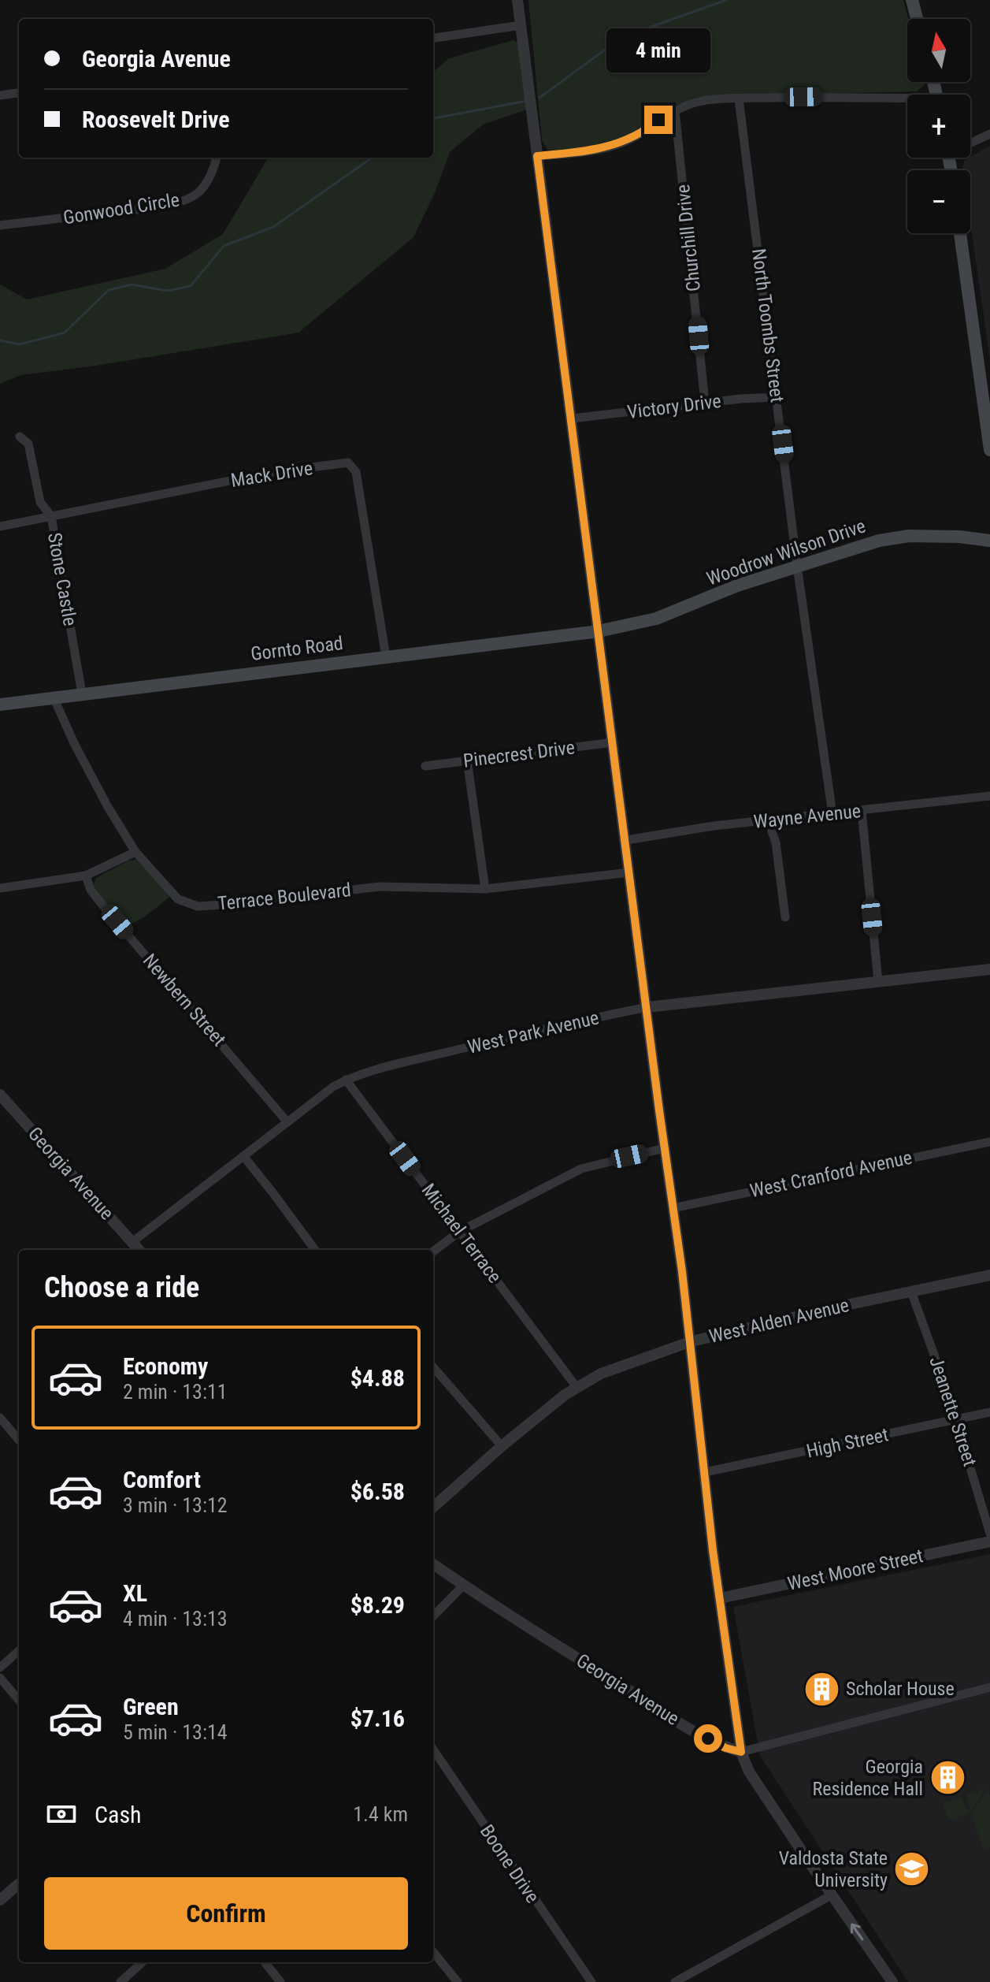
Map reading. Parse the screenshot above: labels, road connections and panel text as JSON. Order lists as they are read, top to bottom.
{
  "streets": {
    "main road": ["Woodrow Wilson Drive", "Gornto Road"],
    "street": [
      "Gonwood Circle",
      "Churchill Drive",
      "North Toombs Street",
      "Victory Drive",
      "Mack Drive",
      "Stone Castle",
      "Pinecrest Drive",
      "Wayne Avenue",
      "Terrace Boulevard",
      "Newbern Street",
      "West Park Avenue",
      "Georgia Avenue",
      "West Cranford Avenue",
      "Michael Terrace",
      "West Alden Avenue",
      "Jeanette Street",
      "High Street",
      "West Moore Street",
      "Boone Drive"
    ]
  },
  "crossings": [
    ["Churchill Drive", "Victory Drive"],
    ["North Toombs Street", "Victory Drive"],
    ["North Toombs Street", "Woodrow Wilson Drive"],
    ["North Toombs Street", "Wayne Avenue"],
    ["Mack Drive", "Stone Castle"],
    ["Mack Drive", "Gornto Road"],
    ["Woodrow Wilson Drive", "Gornto Road"],
    ["Stone Castle", "Gornto Road"],
    ["Gornto Road", "Terrace Boulevard"],
    ["Newbern Street", "West Park Avenue"],
    ["West Park Avenue", "Georgia Avenue"],
    ["West Park Avenue", "Michael Terrace"],
    ["Michael Terrace", "West Alden Avenue"],
    ["West Alden Avenue", "Jeanette Street"],
    ["Jeanette Street", "High Street"]
  ],
  "places": {
    "building": ["Scholar House", "Georgia Residence Hall"],
    "school or university": ["Valdosta State University"]
  },
  "north": "top",
  "page": {
    "map_buttons": ["+", "−"],
    "banner": ["Georgia Avenue", "Roosevelt Drive"],
    "bubble": "4 min",
    "heading": "Choose a ride",
    "list": [
      {
        "name": "Economy",
        "note": "2 min · 13:11",
        "value": "$4.88"
      },
      {
        "name": "Comfort",
        "note": "3 min · 13:12",
        "value": "$6.58"
      },
      {
        "name": "XL",
        "note": "4 min · 13:13",
        "value": "$8.29"
      },
      {
        "name": "Green",
        "note": "5 min · 13:14",
        "value": "$7.16"
      }
    ],
    "pay": ["Cash", "1.4 km"],
    "buttons": "Confirm"
  }
}
